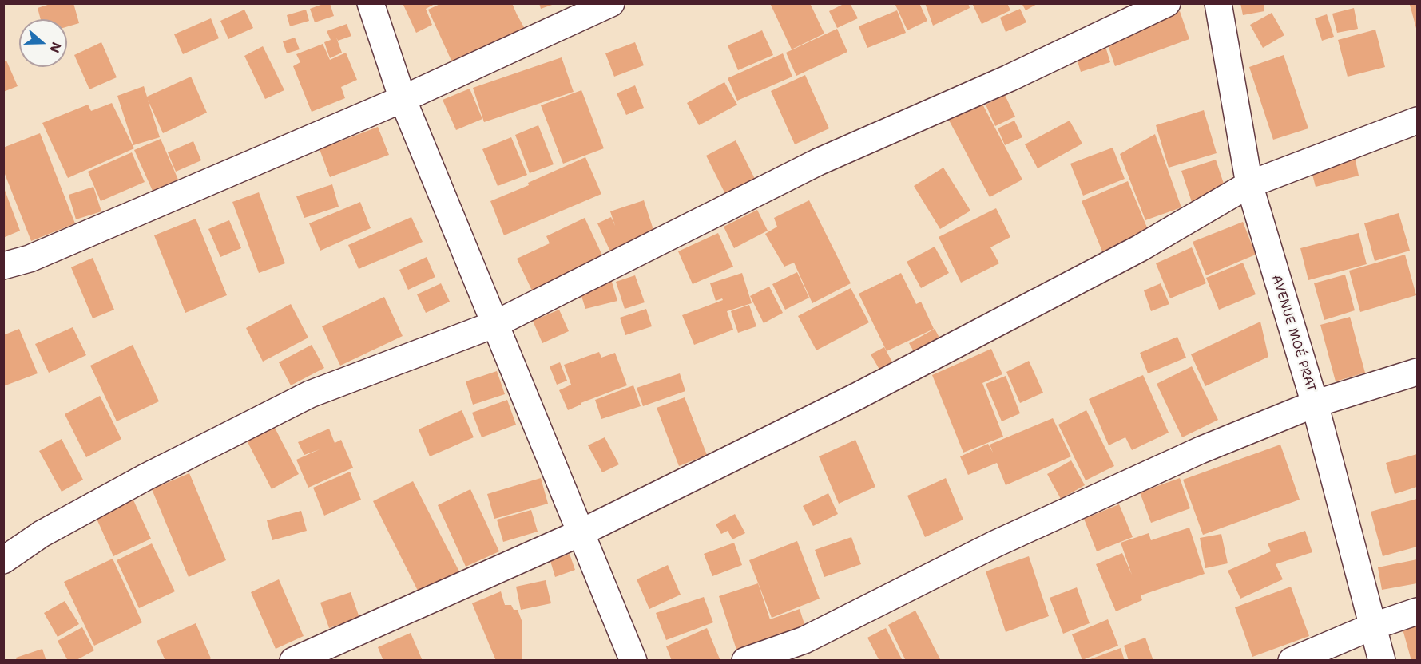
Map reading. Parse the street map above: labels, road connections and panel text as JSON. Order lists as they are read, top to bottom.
{
  "streets": {
    "street": ["AVENUE MOÉ PRAT"]
  },
  "north": "right"
}
